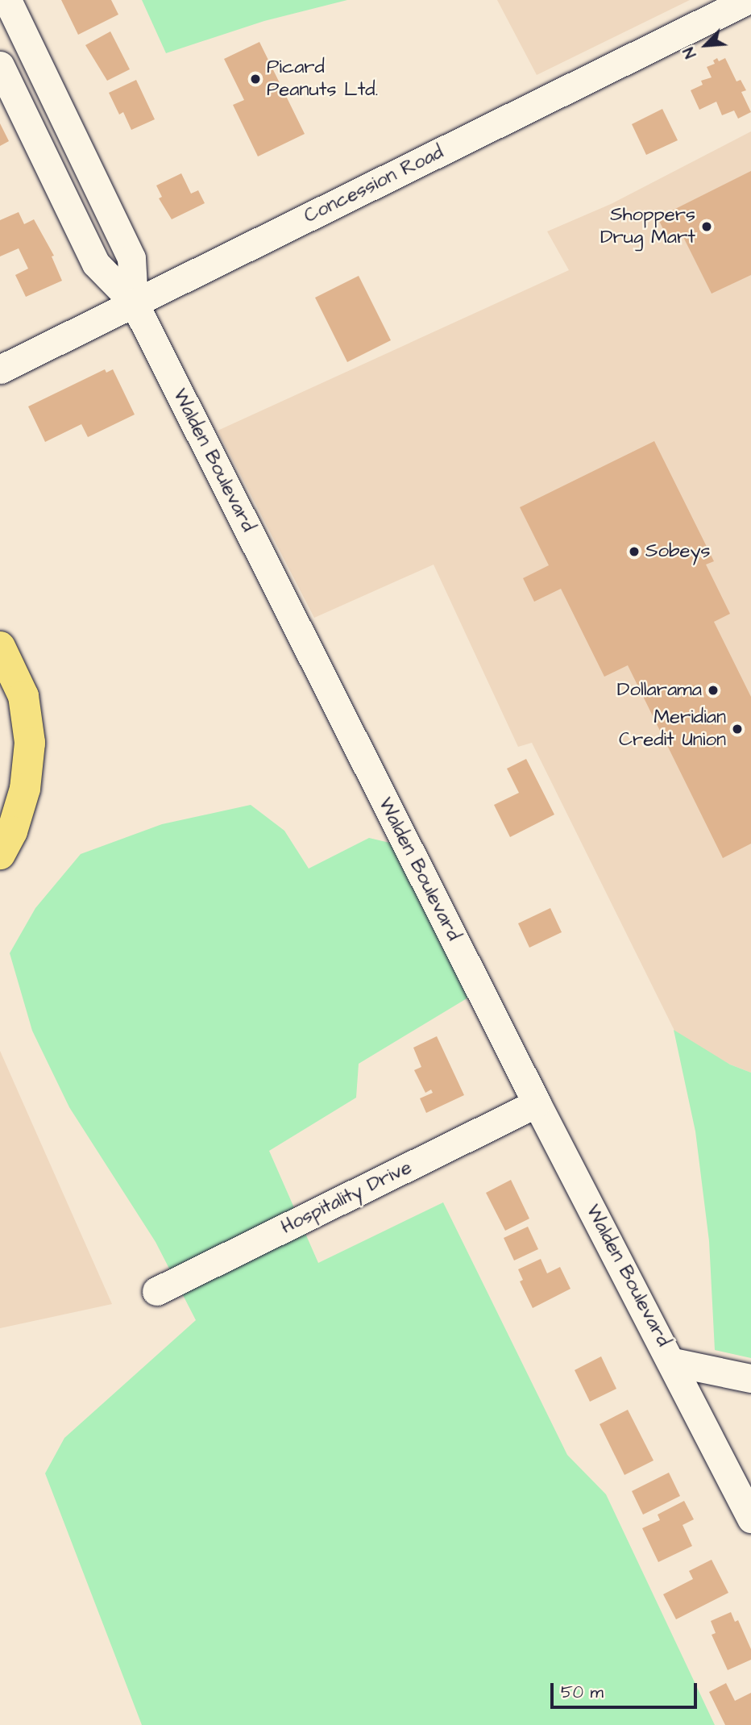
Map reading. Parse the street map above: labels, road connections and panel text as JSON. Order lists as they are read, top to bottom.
{
  "streets": {
    "street": ["Concession Road", "Walden Boulevard", "Hospitality Drive"]
  },
  "crossings": [
    ["Concession Road", "Walden Boulevard"],
    ["Walden Boulevard", "Hospitality Drive"]
  ],
  "places": [
    "Picard Peanuts Ltd.",
    "Shoppers Drug Mart",
    "Sobeys",
    "Dollarama",
    "Meridian Credit Union"
  ],
  "scale_bar": "50 m",
  "north": "bottom left"
}
